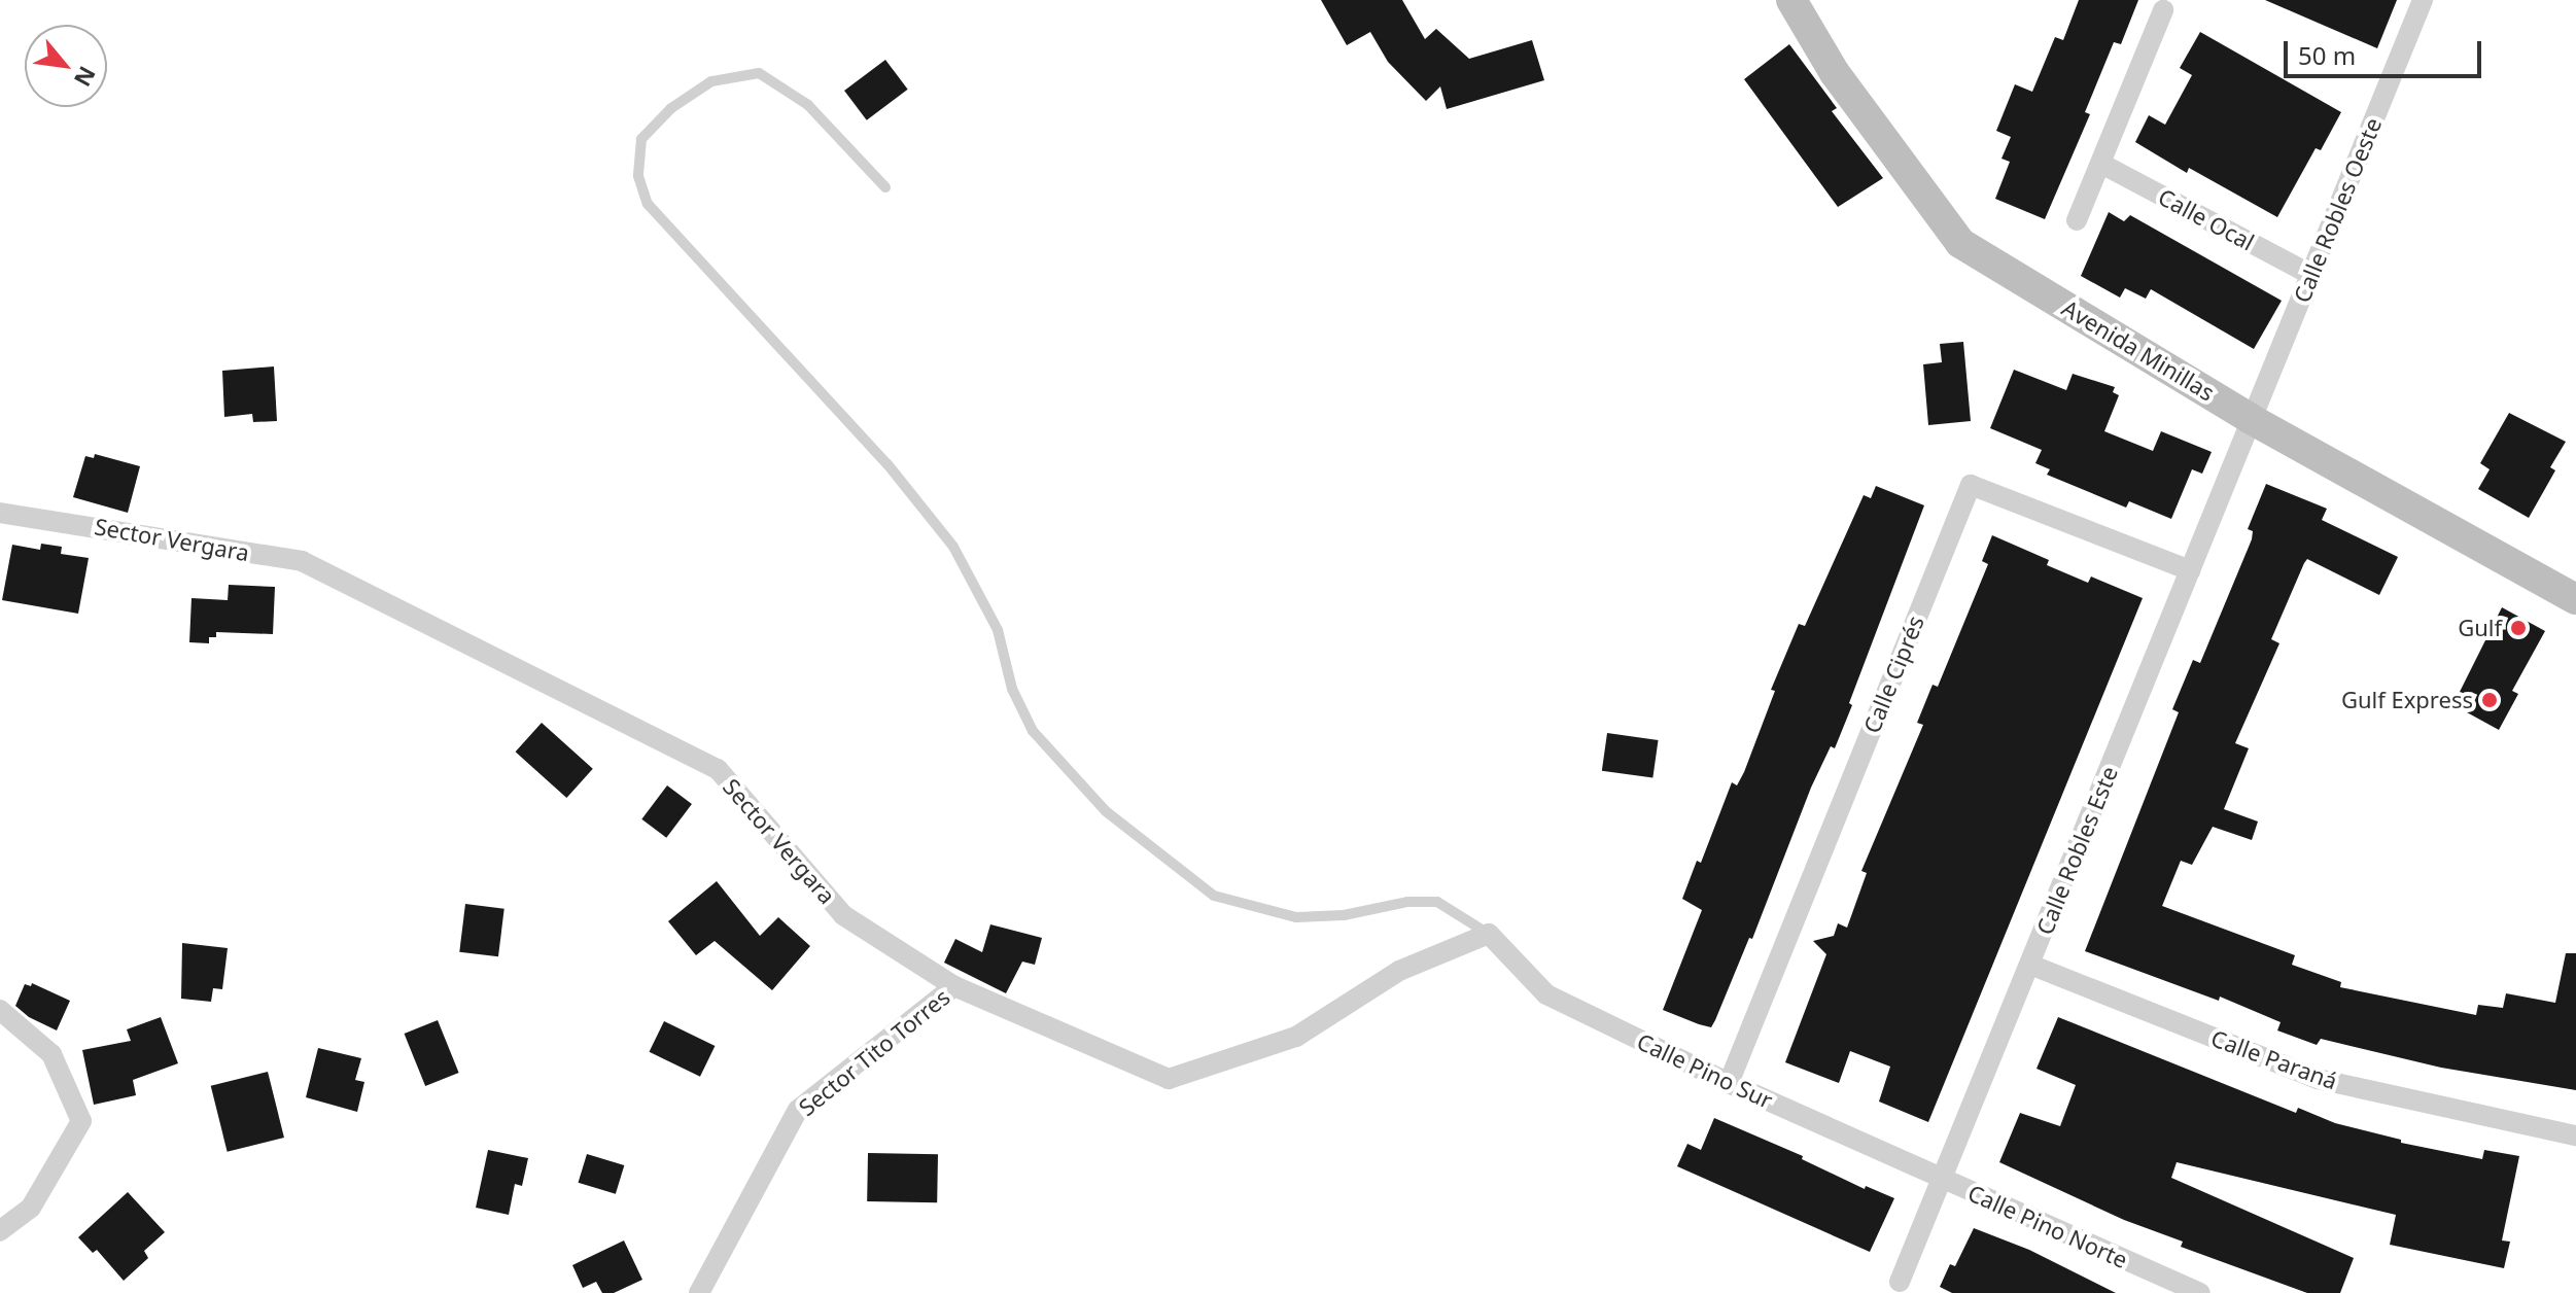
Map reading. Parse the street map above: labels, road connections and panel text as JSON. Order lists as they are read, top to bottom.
{
  "streets": {
    "street": [
      "Calle Robles Oeste",
      "Calle Ocal",
      "Avenida Minillas",
      "Sector Vergara",
      "Calle Ciprés",
      "Calle Robles Este",
      "Sector Tito Torres",
      "Calle Paraná",
      "Calle Pino Sur",
      "Calle Pino Norte"
    ]
  },
  "crossings": [
    ["Calle Robles Oeste", "Calle Ocal"],
    ["Calle Robles Oeste", "Avenida Minillas"],
    ["Calle Robles Oeste", "Calle Robles Este"],
    ["Avenida Minillas", "Calle Robles Este"],
    ["Sector Vergara", "Sector Tito Torres"],
    ["Sector Vergara", "Calle Pino Sur"],
    ["Calle Ciprés", "Calle Robles Este"],
    ["Calle Ciprés", "Calle Pino Sur"],
    ["Calle Robles Este", "Calle Paraná"],
    ["Calle Robles Este", "Calle Pino Sur"],
    ["Calle Robles Este", "Calle Pino Norte"],
    ["Calle Pino Sur", "Calle Pino Norte"]
  ],
  "places": ["Gulf", "Gulf Express"],
  "scale_bar": "50 m",
  "north": "bottom right"
}
